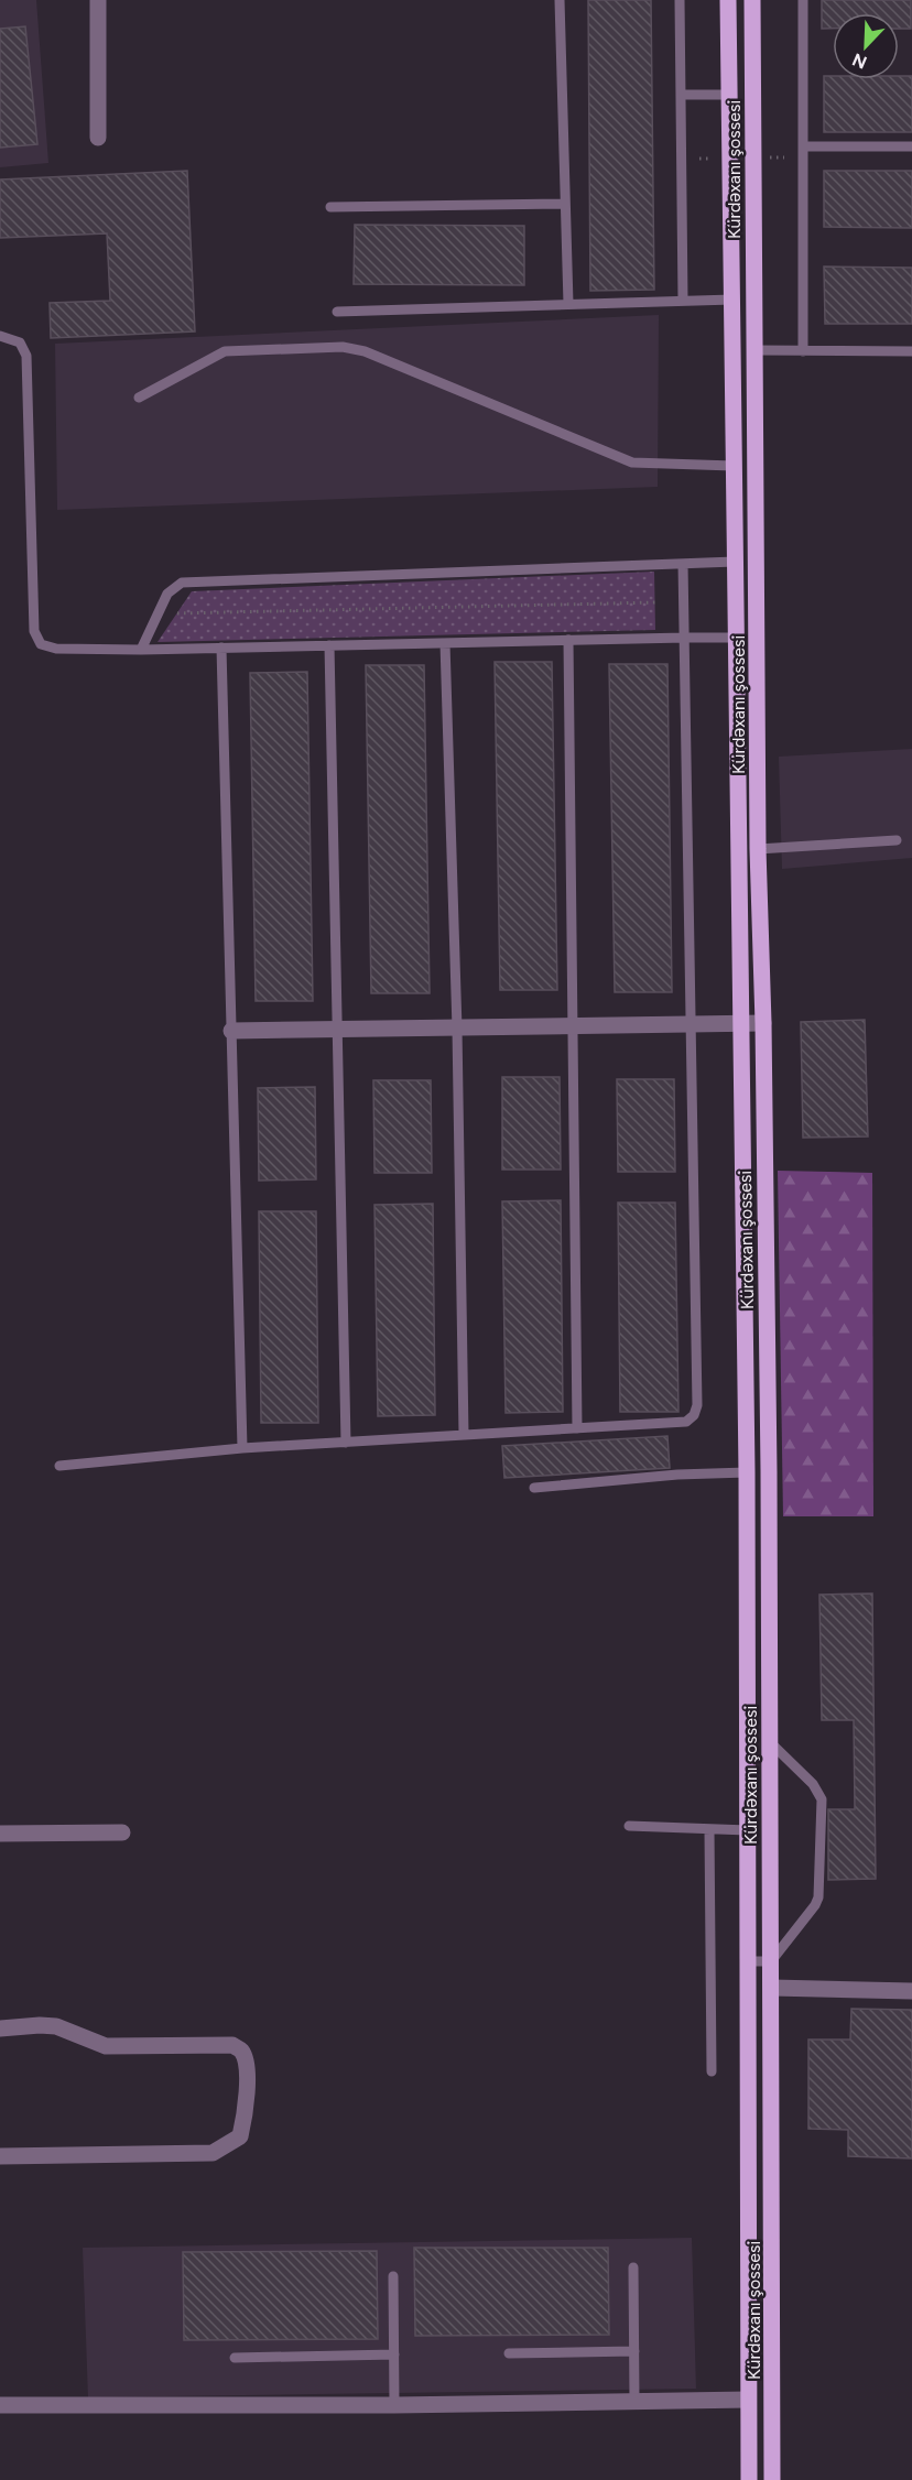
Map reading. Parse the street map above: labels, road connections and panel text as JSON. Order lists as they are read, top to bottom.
{
  "streets": {
    "main road": ["Kürdəxanı şossesi"]
  },
  "north": "bottom left"
}
